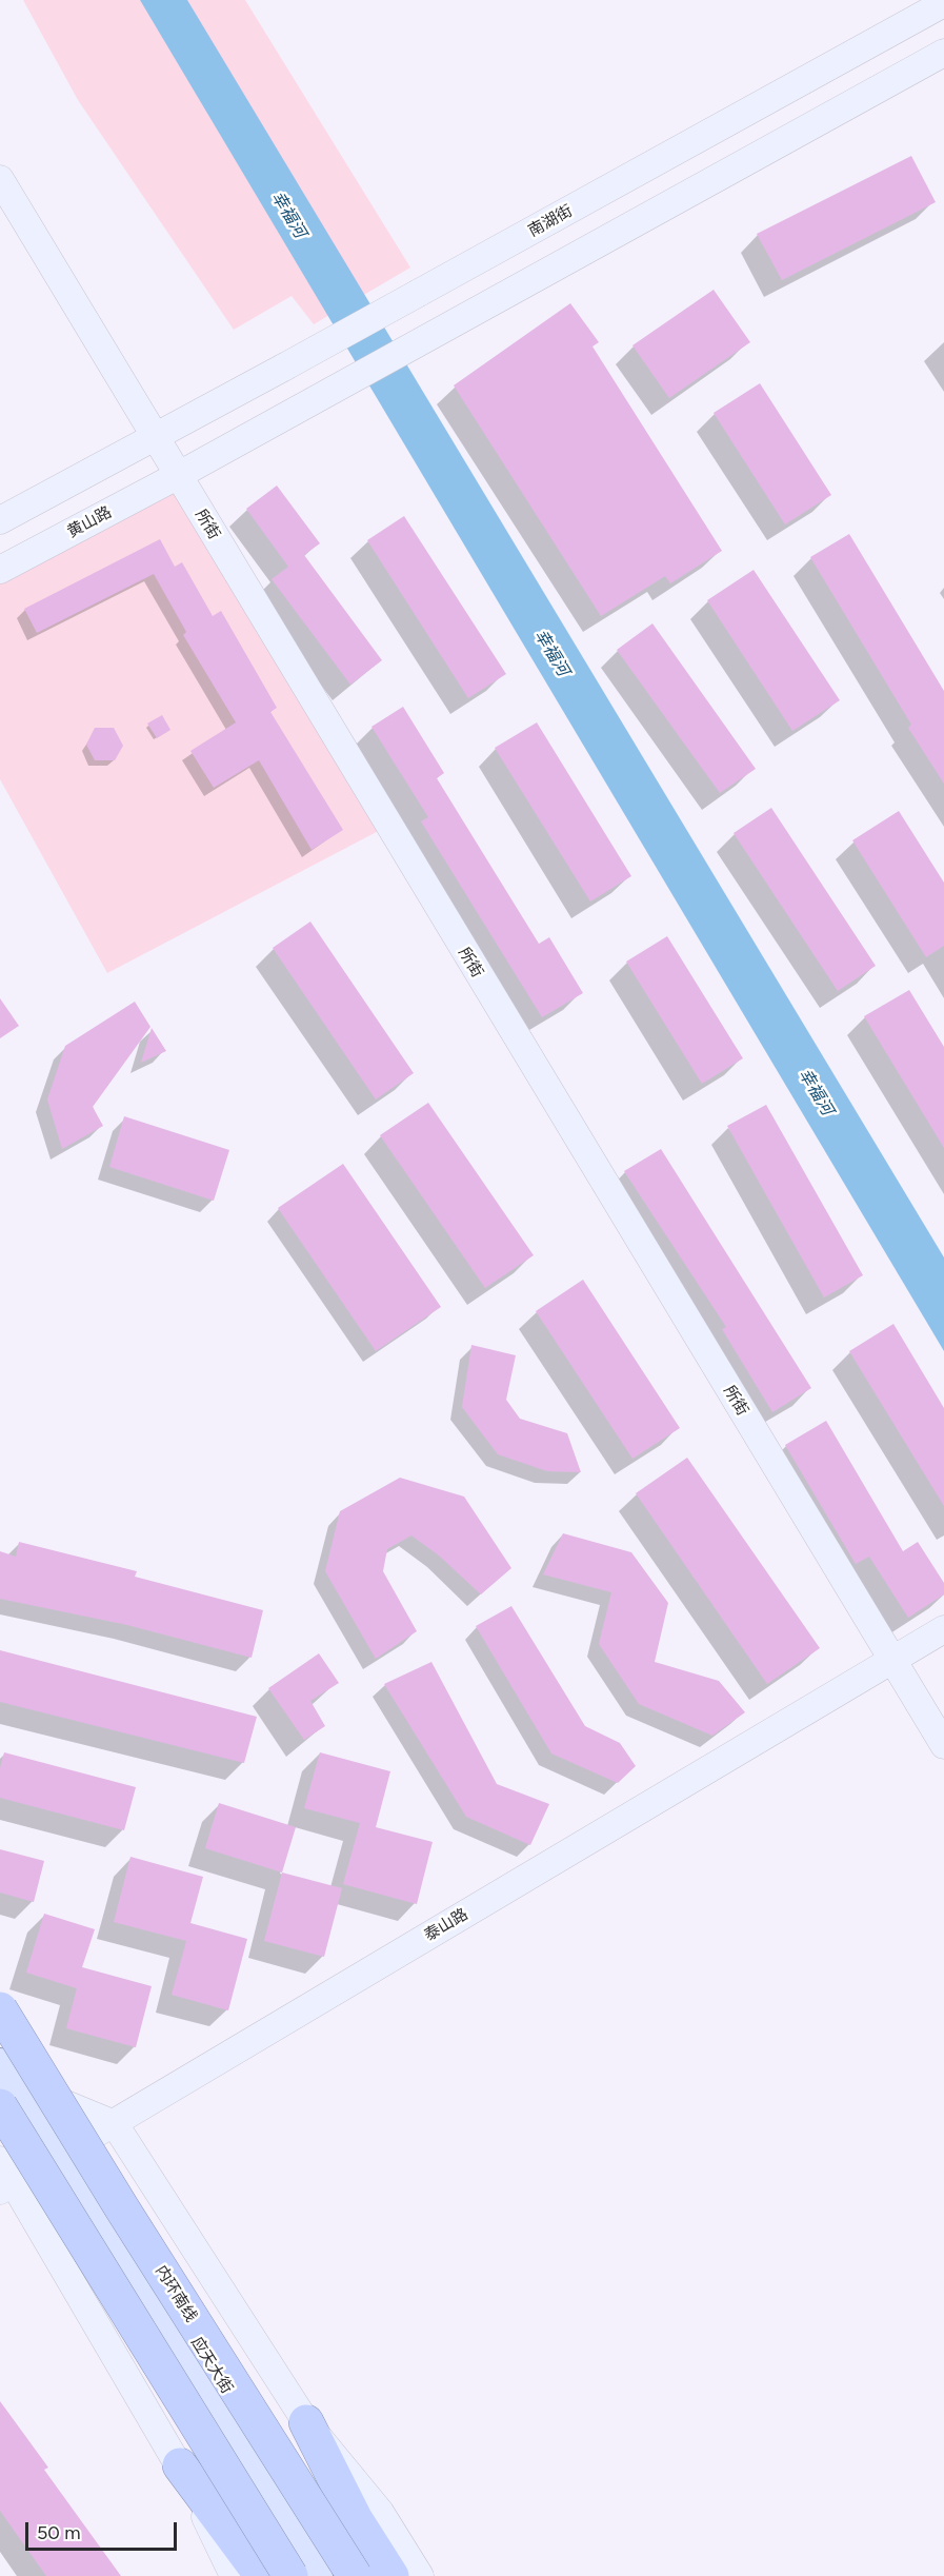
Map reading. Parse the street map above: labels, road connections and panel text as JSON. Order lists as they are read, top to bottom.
{
  "streets": {
    "highway": ["内环南线"],
    "main road": [
      "南湖街",
      "黄山路",
      "所街",
      "泰山路",
      "应天大街"
    ]
  },
  "crossings": [
    ["南湖街", "所街"],
    ["黄山路", "所街"],
    ["所街", "泰山路"],
    ["泰山路", "应天大街"]
  ],
  "water": ["幸福河"],
  "scale_bar": "50 m"
}
